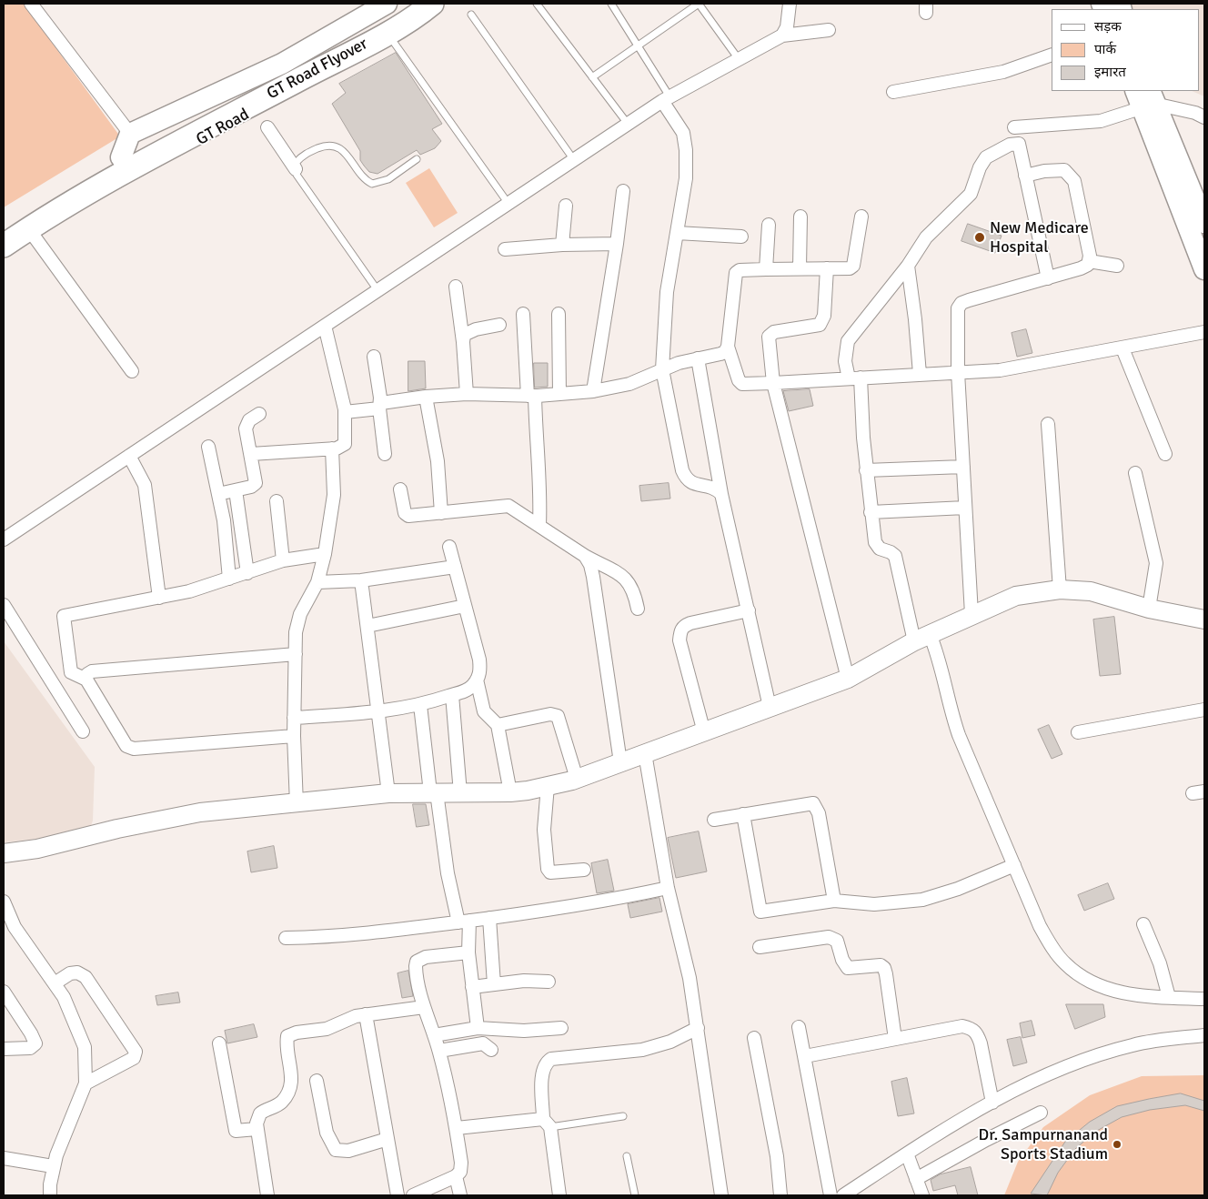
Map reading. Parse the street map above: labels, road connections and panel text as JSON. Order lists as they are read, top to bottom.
{
  "streets": {
    "highway": ["GT Road Flyover", "GT Road"]
  },
  "crossings": [
    ["GT Road Flyover", "GT Road"]
  ],
  "places": ["New Medicare Hospital", "Dr. Sampurnanand Sports Stadium"],
  "legend": ["सड़क", "पार्क", "इमारत"]
}
